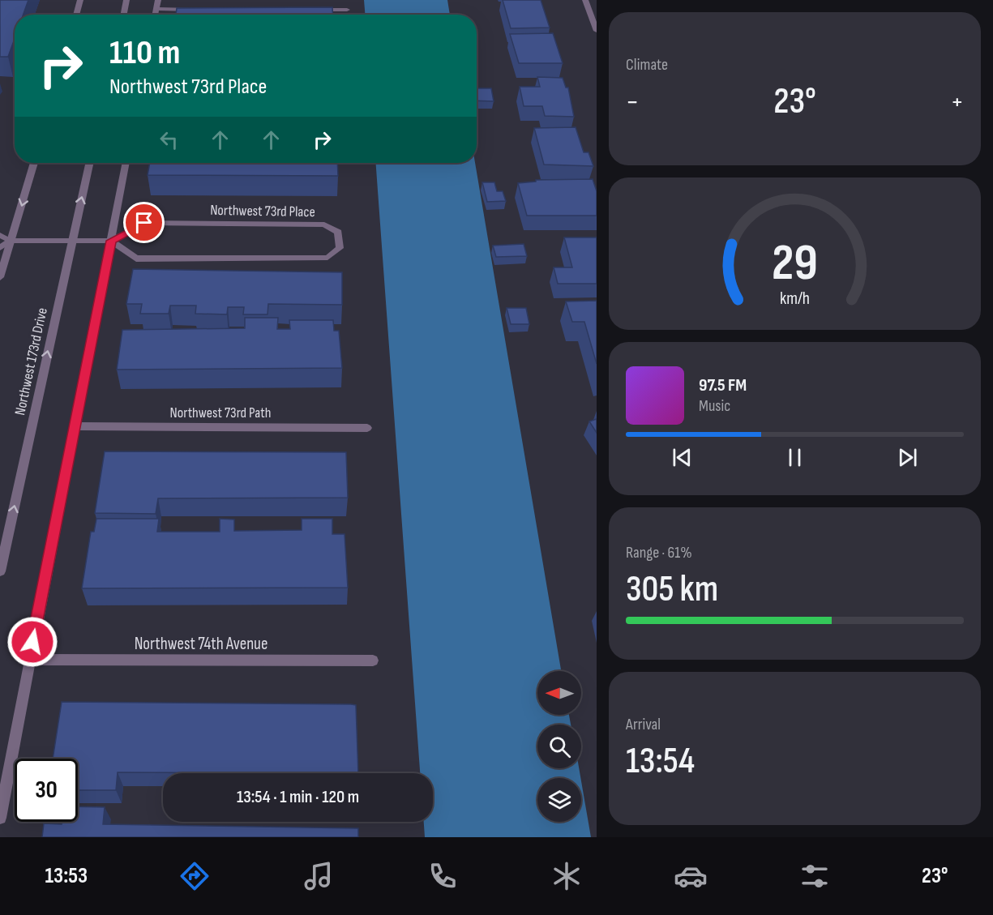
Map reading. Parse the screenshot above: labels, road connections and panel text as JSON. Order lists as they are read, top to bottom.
{
  "streets": {
    "street": [
      "Northwest 73rd Place",
      "Northwest 173rd Drive",
      "Northwest 73rd Path",
      "Northwest 74th Avenue"
    ]
  },
  "crossings": [
    ["Northwest 73rd Place", "Northwest 173rd Drive"]
  ],
  "north": "left",
  "page": {
    "tile": [
      "Climate",
      ["Range · 61%", "305 km"],
      ["Arrival", "13:54"]
    ],
    "turn": ["110 m", "Northwest 73rd Place"],
    "heat": ["−", "23°", "+"],
    "song": ["97.5 FM", "Music"],
    "limit": "30",
    "trip": "13:54 · 1 min · 120 m",
    "tabs": ["13:53", "23°"],
    "gauge": ["29", "km/h"]
  }
}
